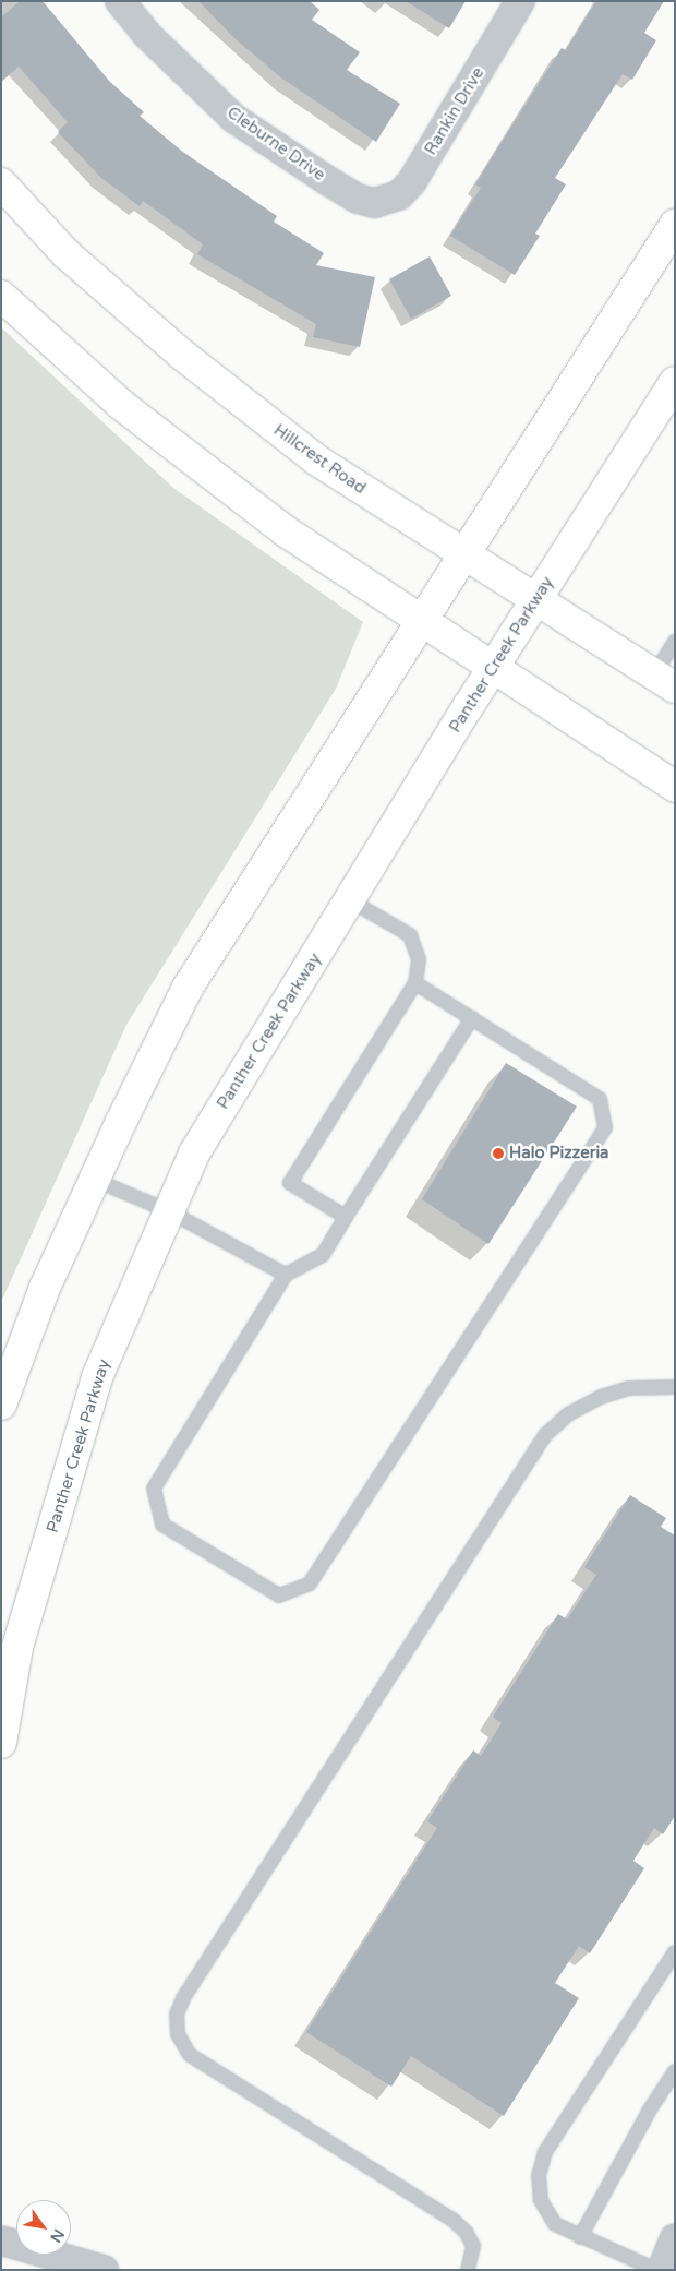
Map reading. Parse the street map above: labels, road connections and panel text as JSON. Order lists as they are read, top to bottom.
{
  "streets": {
    "main road": ["Hillcrest Road", "Panther Creek Parkway"],
    "street": ["Rankin Drive", "Cleburne Drive"]
  },
  "crossings": [
    ["Rankin Drive", "Cleburne Drive"],
    ["Hillcrest Road", "Panther Creek Parkway"]
  ],
  "places": ["Halo Pizzeria"],
  "north": "bottom right"
}
